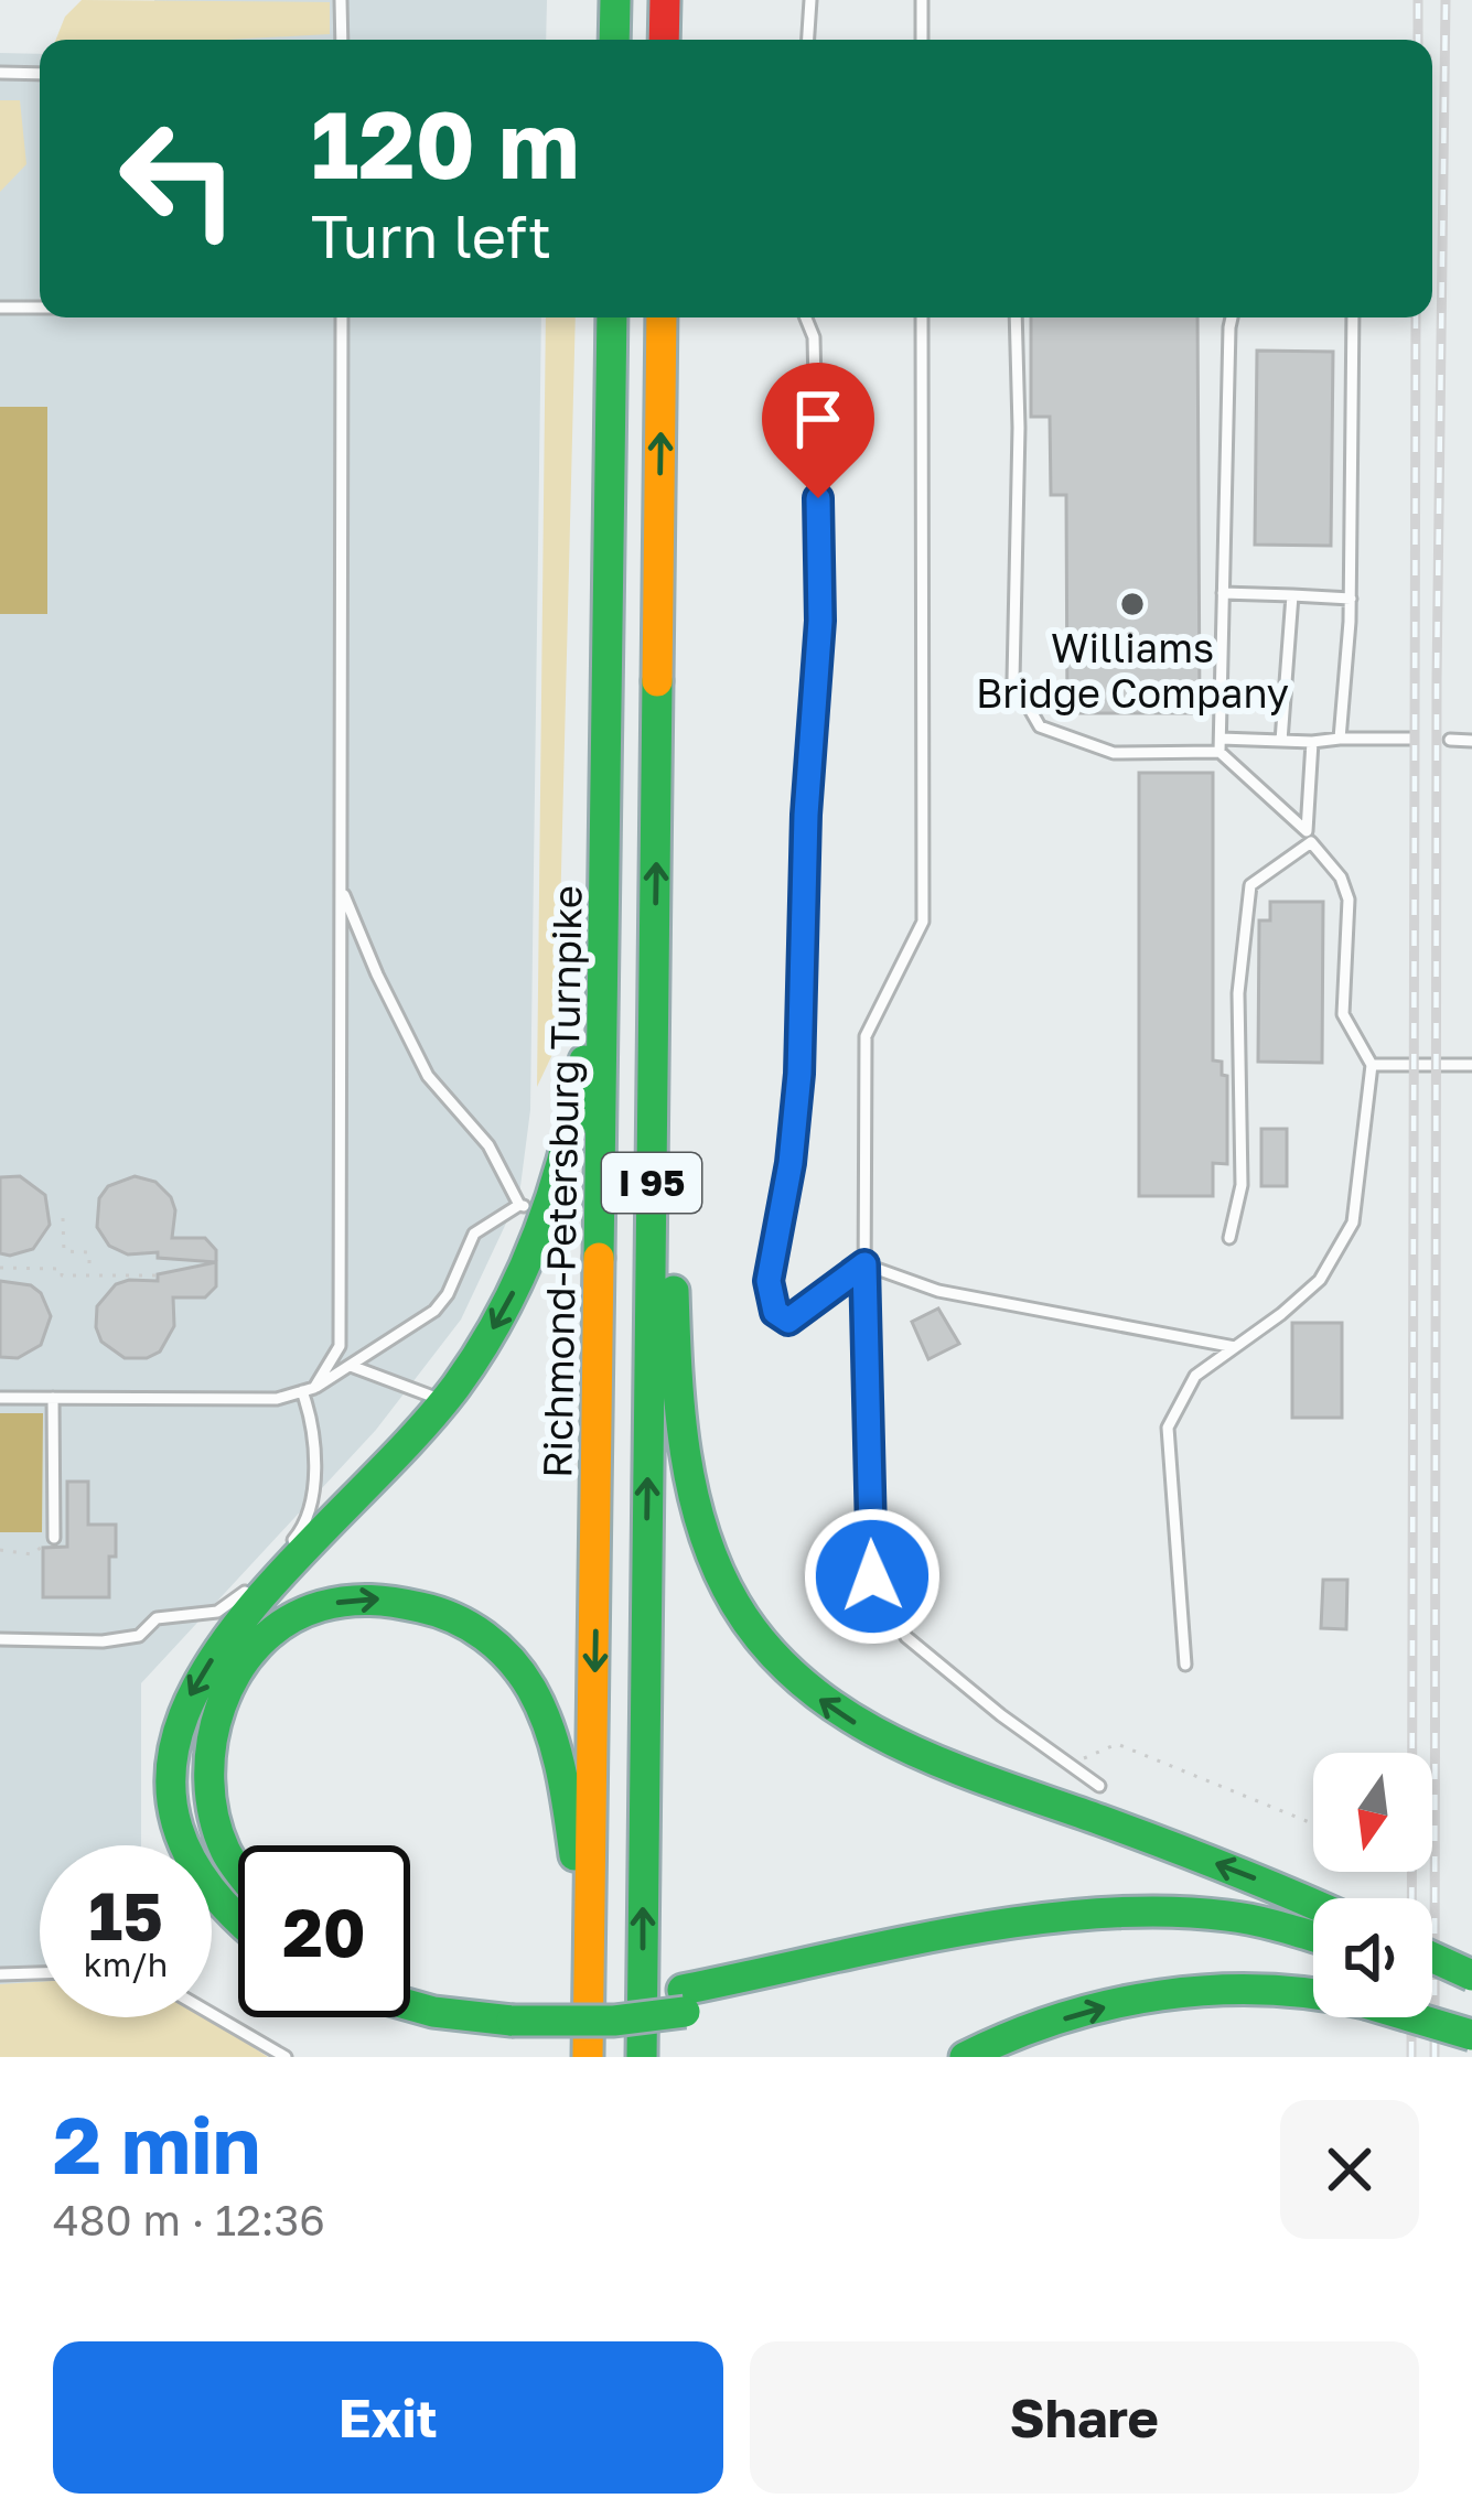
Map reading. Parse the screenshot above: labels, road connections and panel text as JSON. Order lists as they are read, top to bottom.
{
  "streets": {
    "highway": ["Richmond-Petersburg Turnpike", "I 95"]
  },
  "places": ["Williams Bridge Company"],
  "north": "bottom",
  "page": {
    "turn": ["120 m", "Turn left"],
    "speed": "15 km/h",
    "limit": "20",
    "heading": ["2 min", "480 m · 12:36"],
    "buttons": ["Exit", "Share"]
  }
}
